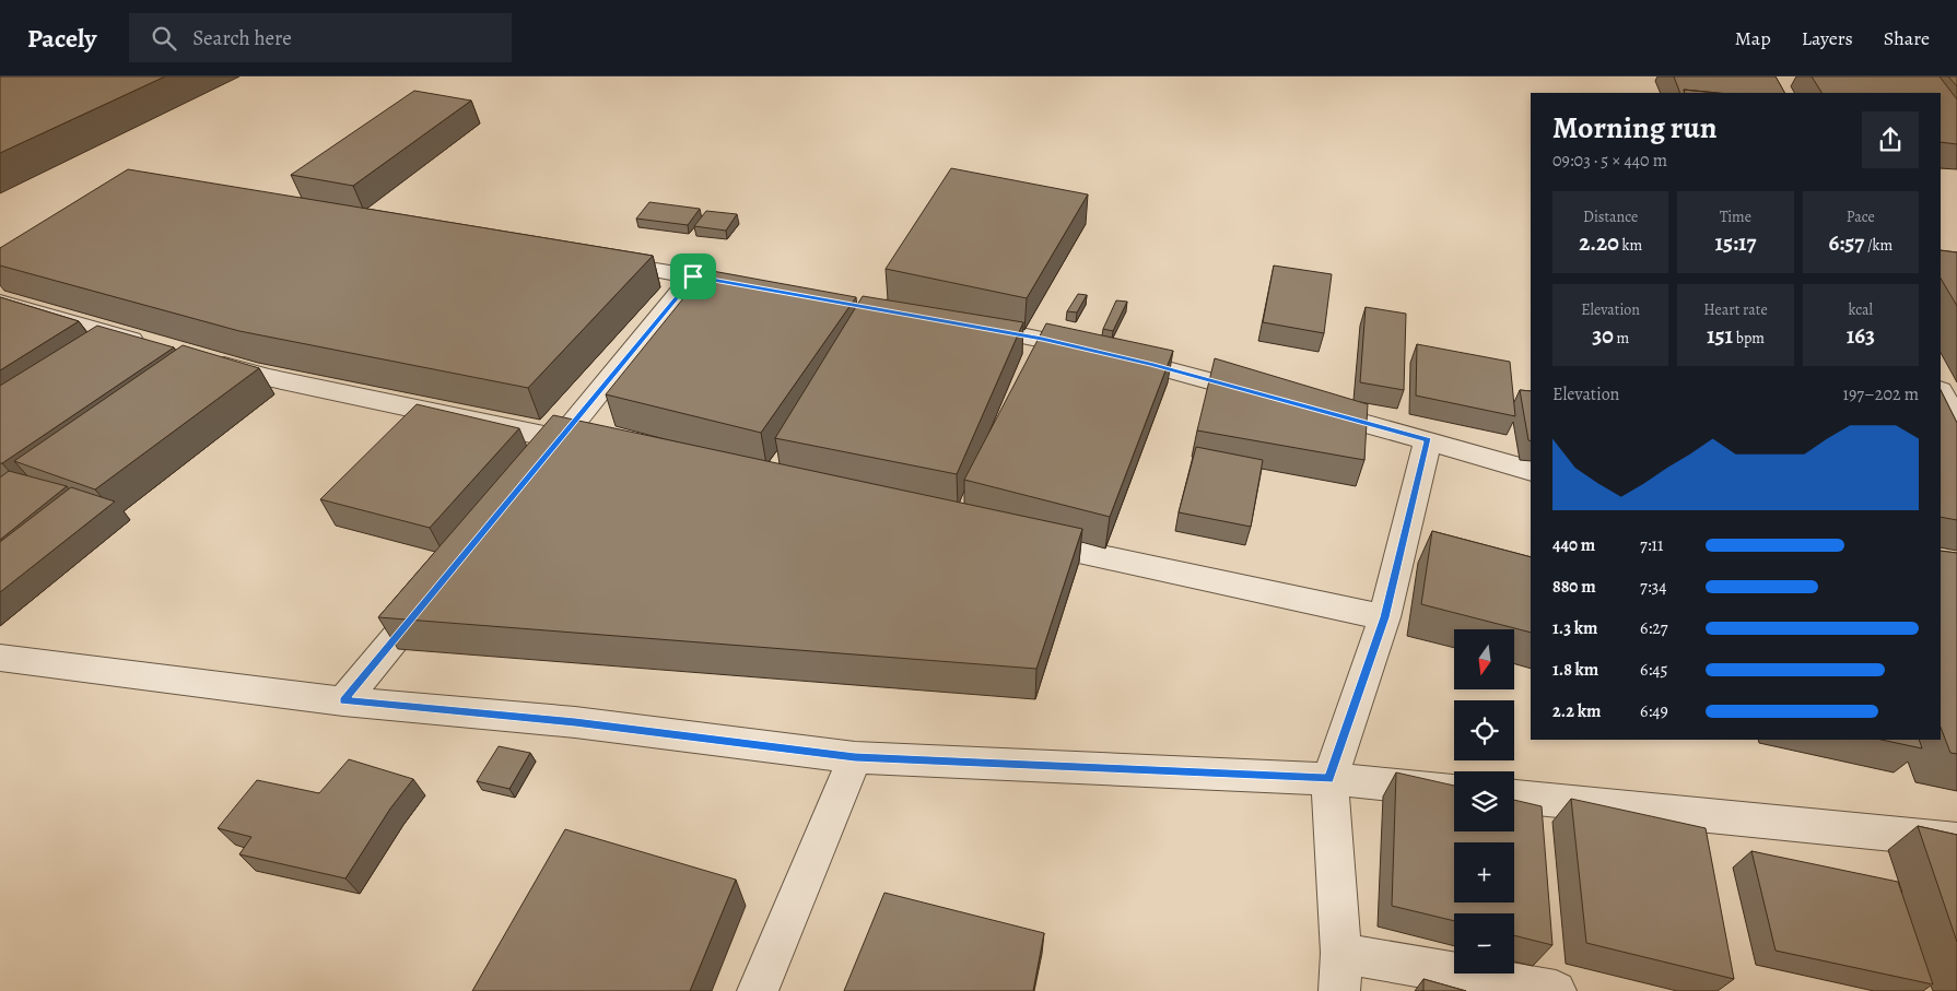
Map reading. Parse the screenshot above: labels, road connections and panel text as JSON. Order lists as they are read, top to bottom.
{
  "north": "bottom",
  "page": {
    "header": "Pacely",
    "search": "Search here",
    "nav": ["Map", "Layers", "Share"],
    "heading": ["Morning run", "09:03 · 5 × 440 m"],
    "stats": [
      ["Distance", "2.20 km"],
      ["Time", "15:17"],
      ["Pace", "6:57 /km"],
      ["Elevation", "30 m"],
      ["Heart rate", "151 bpm"],
      ["kcal", "163"]
    ],
    "chart": ["Elevation", "197–202 m"],
    "list": [
      {
        "name": "440 m",
        "note": "7:11"
      },
      {
        "name": "880 m",
        "note": "7:34"
      },
      {
        "name": "1.3 km",
        "note": "6:27"
      },
      {
        "name": "1.8 km",
        "note": "6:45"
      },
      {
        "name": "2.2 km",
        "note": "6:49"
      }
    ],
    "map_buttons": ["+", "−"]
  }
}
